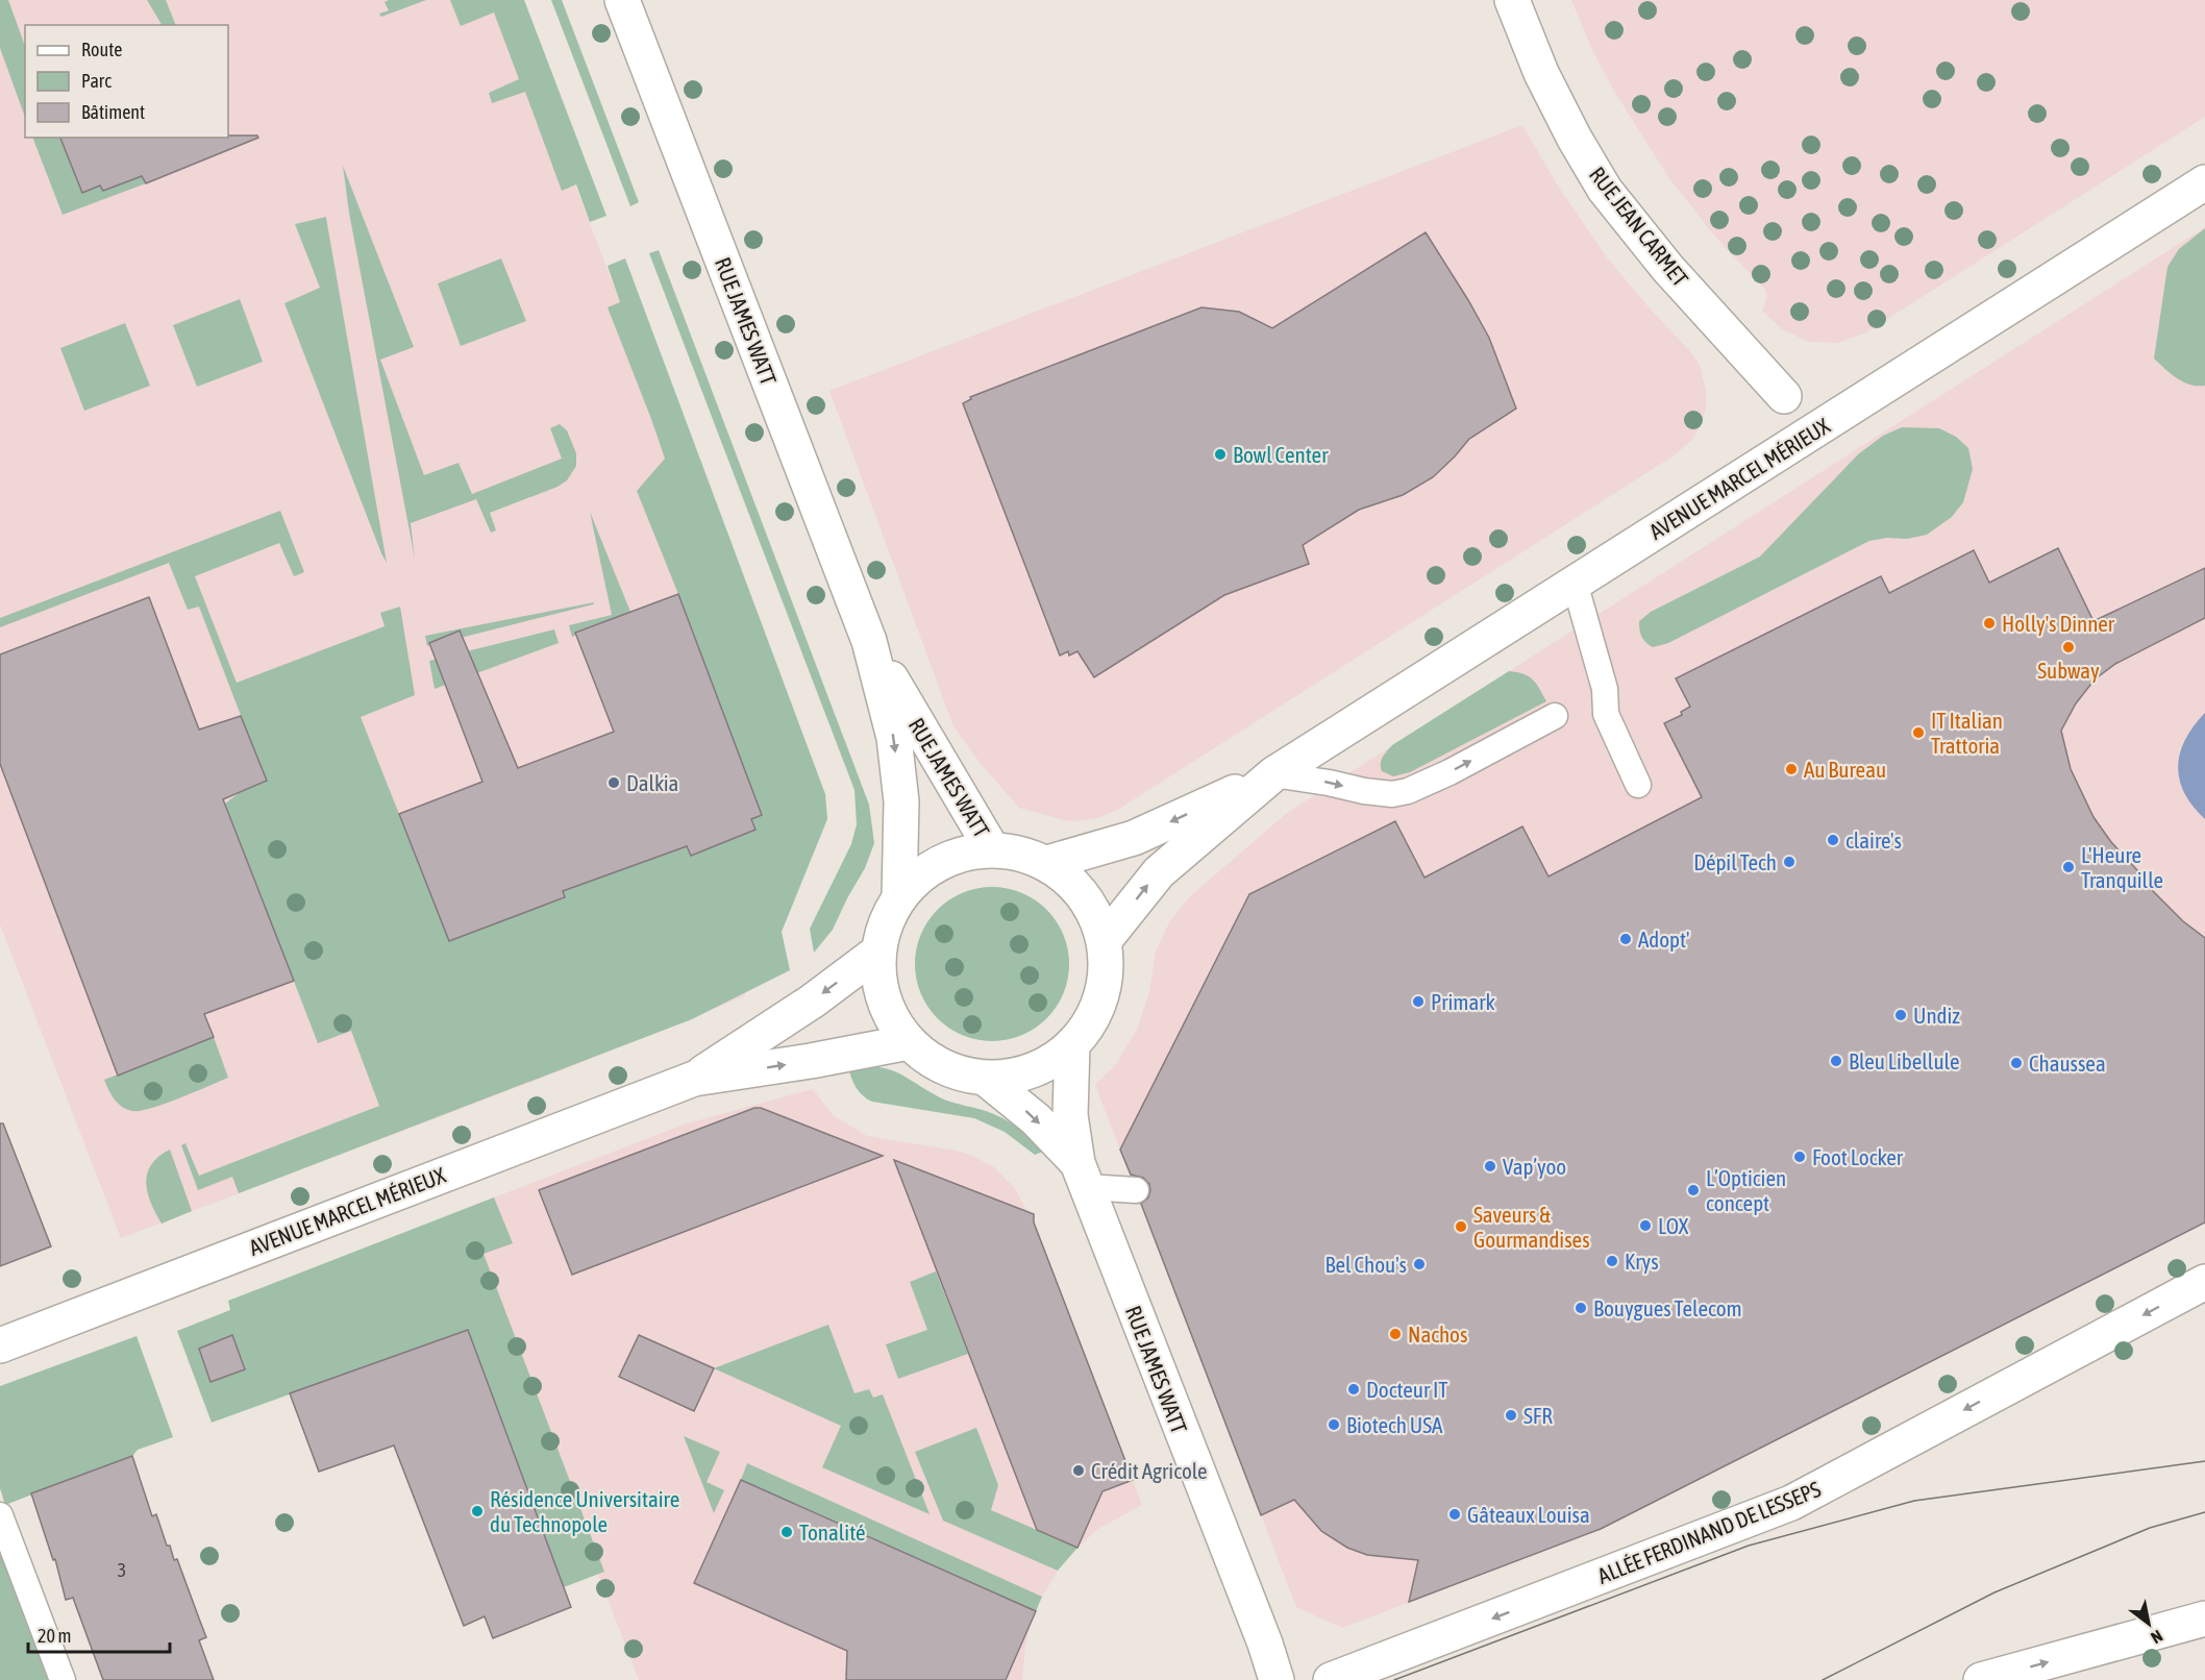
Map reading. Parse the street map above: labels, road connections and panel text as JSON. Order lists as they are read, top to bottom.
{
  "streets": {
    "street": [
      "RUE JEAN CARMET",
      "RUE JAMES WATT",
      "AVENUE MARCEL MÉRIEUX",
      "ALLÉE FERDINAND DE LESSEPS"
    ]
  },
  "one_way": ["ALLÉE FERDINAND DE LESSEPS"],
  "places": [
    "Bowl Center",
    "Holly's Dinner",
    "Subway",
    "IT Italian Trattoria",
    "Au Bureau",
    "Dalkia",
    "claire's",
    "Dépil Tech",
    "L'Heure Tranquille",
    "Adopt'",
    "Primark",
    "Undiz",
    "Bleu Libellule",
    "Chaussea",
    "Foot Locker",
    "Vap’yoo",
    "L’Opticien concept",
    "LOX",
    "Saveurs & Gourmandises",
    "Krys",
    "Bel Chou's",
    "Bouygues Telecom",
    "Nachos",
    "Docteur IT",
    "SFR",
    "Biotech USA",
    "Crédit Agricole",
    "Résidence Universitaire du Technopole",
    "Gâteaux Louisa",
    "Tonalité"
  ],
  "house_numbers": ["3"],
  "legend": ["Route", "Parc", "Bâtiment"],
  "scale_bar": "20 m",
  "north": "bottom right"
}
